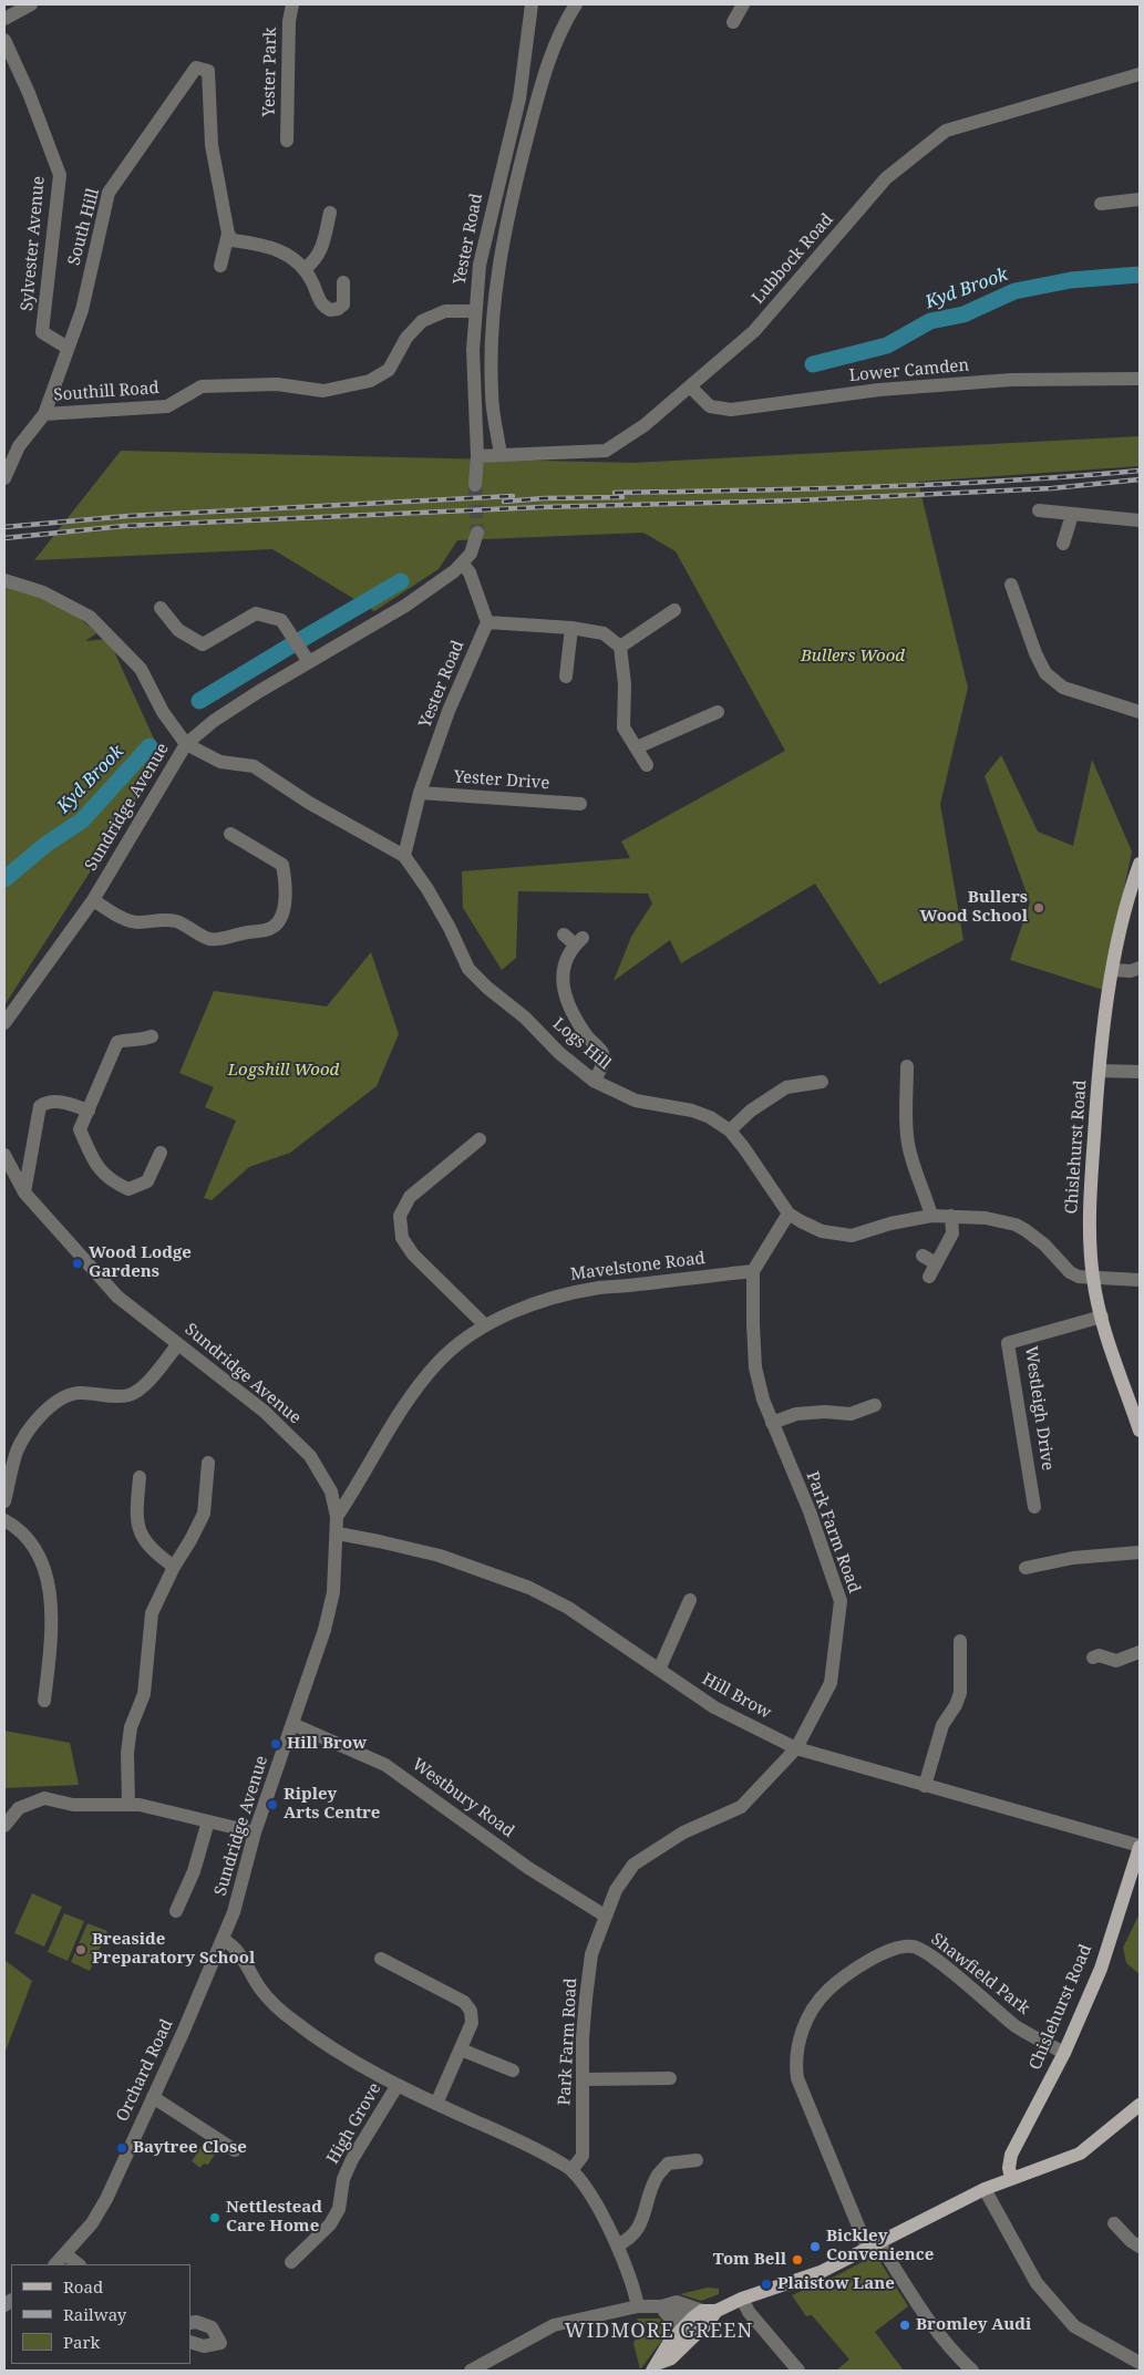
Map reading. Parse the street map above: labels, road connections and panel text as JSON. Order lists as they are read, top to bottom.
{
  "streets": {
    "main road": ["Chislehurst Road"],
    "street": [
      "Yester Park",
      "South Hill",
      "Yester Road",
      "Sylvester Avenue",
      "Lubbock Road",
      "Lower Camden",
      "Southill Road",
      "Yester Drive",
      "Sundridge Avenue",
      "Logs Hill",
      "Mavelstone Road",
      "Westleigh Drive",
      "Park Farm Road",
      "Hill Brow",
      "Westbury Road",
      "Shawfield Park",
      "Orchard Road",
      "High Grove"
    ]
  },
  "crossings": [
    ["South Hill", "Sylvester Avenue"],
    ["South Hill", "Southill Road"],
    ["Yester Road", "Lubbock Road"],
    ["Yester Road", "Southill Road"],
    ["Yester Road", "Yester Drive"],
    ["Yester Road", "Logs Hill"],
    ["Lubbock Road", "Lower Camden"],
    ["Sundridge Avenue", "Logs Hill"],
    ["Sundridge Avenue", "Mavelstone Road"],
    ["Sundridge Avenue", "Hill Brow"],
    ["Sundridge Avenue", "Westbury Road"],
    ["Sundridge Avenue", "Orchard Road"],
    ["Logs Hill", "Chislehurst Road"],
    ["Chislehurst Road", "Westleigh Drive"],
    ["Chislehurst Road", "Hill Brow"],
    ["Chislehurst Road", "Shawfield Park"],
    ["Mavelstone Road", "Park Farm Road"],
    ["Park Farm Road", "Hill Brow"],
    ["Park Farm Road", "Westbury Road"]
  ],
  "districts": ["WIDMORE GREEN"],
  "water": ["Kyd Brook"],
  "parks": ["Bullers Wood", "Logshill Wood"],
  "places": [
    "Bullers Wood School",
    "Wood Lodge Gardens",
    "Hill Brow",
    "Ripley Arts Centre",
    "Breaside Preparatory School",
    "Baytree Close",
    "Nettlestead Care Home",
    "Bickley Convenience",
    "Tom Bell",
    "Plaistow Lane",
    "Bromley Audi"
  ],
  "legend": ["Road", "Railway", "Park"]
}
